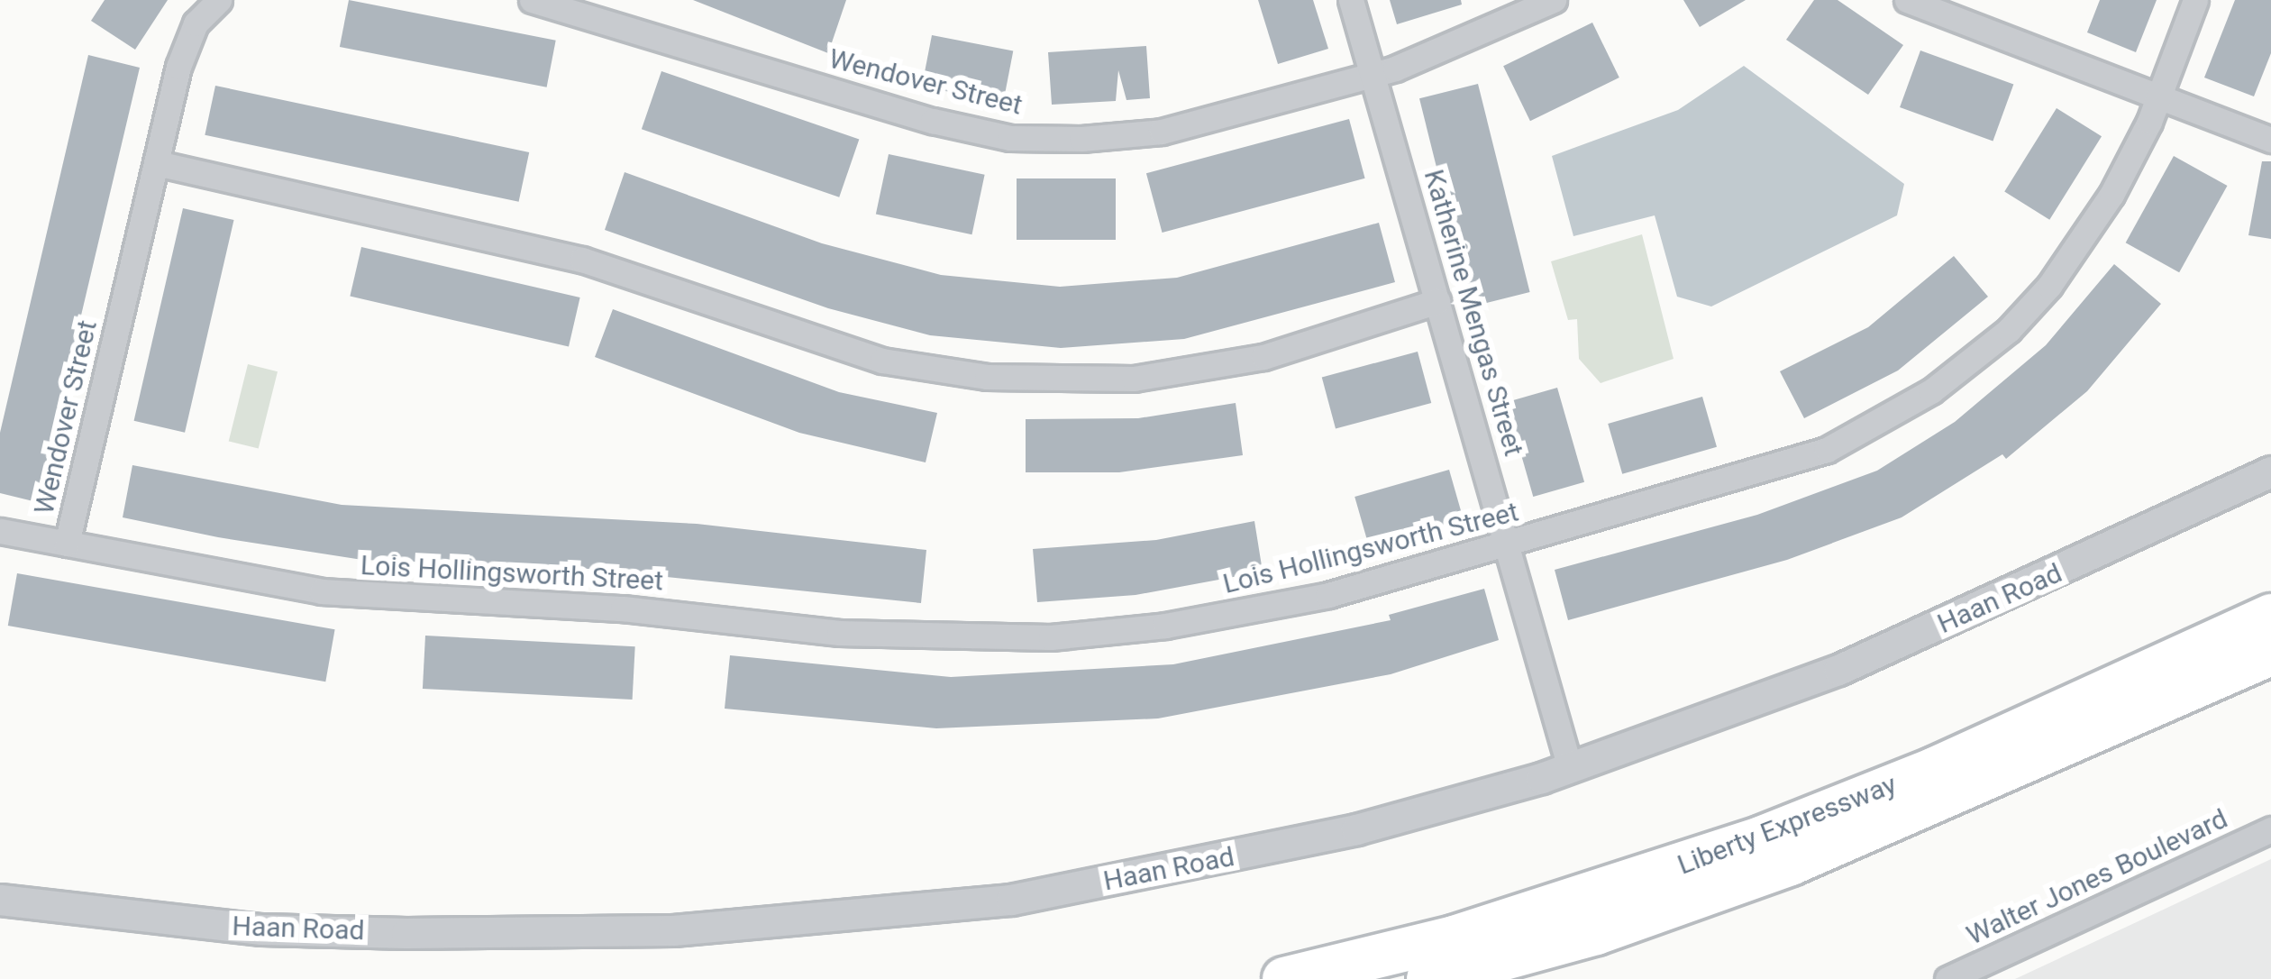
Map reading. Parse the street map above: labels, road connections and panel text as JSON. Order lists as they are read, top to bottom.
{
  "streets": {
    "highway": ["Liberty Expressway"],
    "street": [
      "Wendover Street",
      "Katherine Mengas Street",
      "Lois Hollingsworth Street",
      "Haan Road",
      "Walter Jones Boulevard"
    ]
  },
  "crossings": [
    ["Wendover Street", "Katherine Mengas Street"],
    ["Wendover Street", "Lois Hollingsworth Street"],
    ["Katherine Mengas Street", "Lois Hollingsworth Street"],
    ["Katherine Mengas Street", "Haan Road"]
  ]
}
